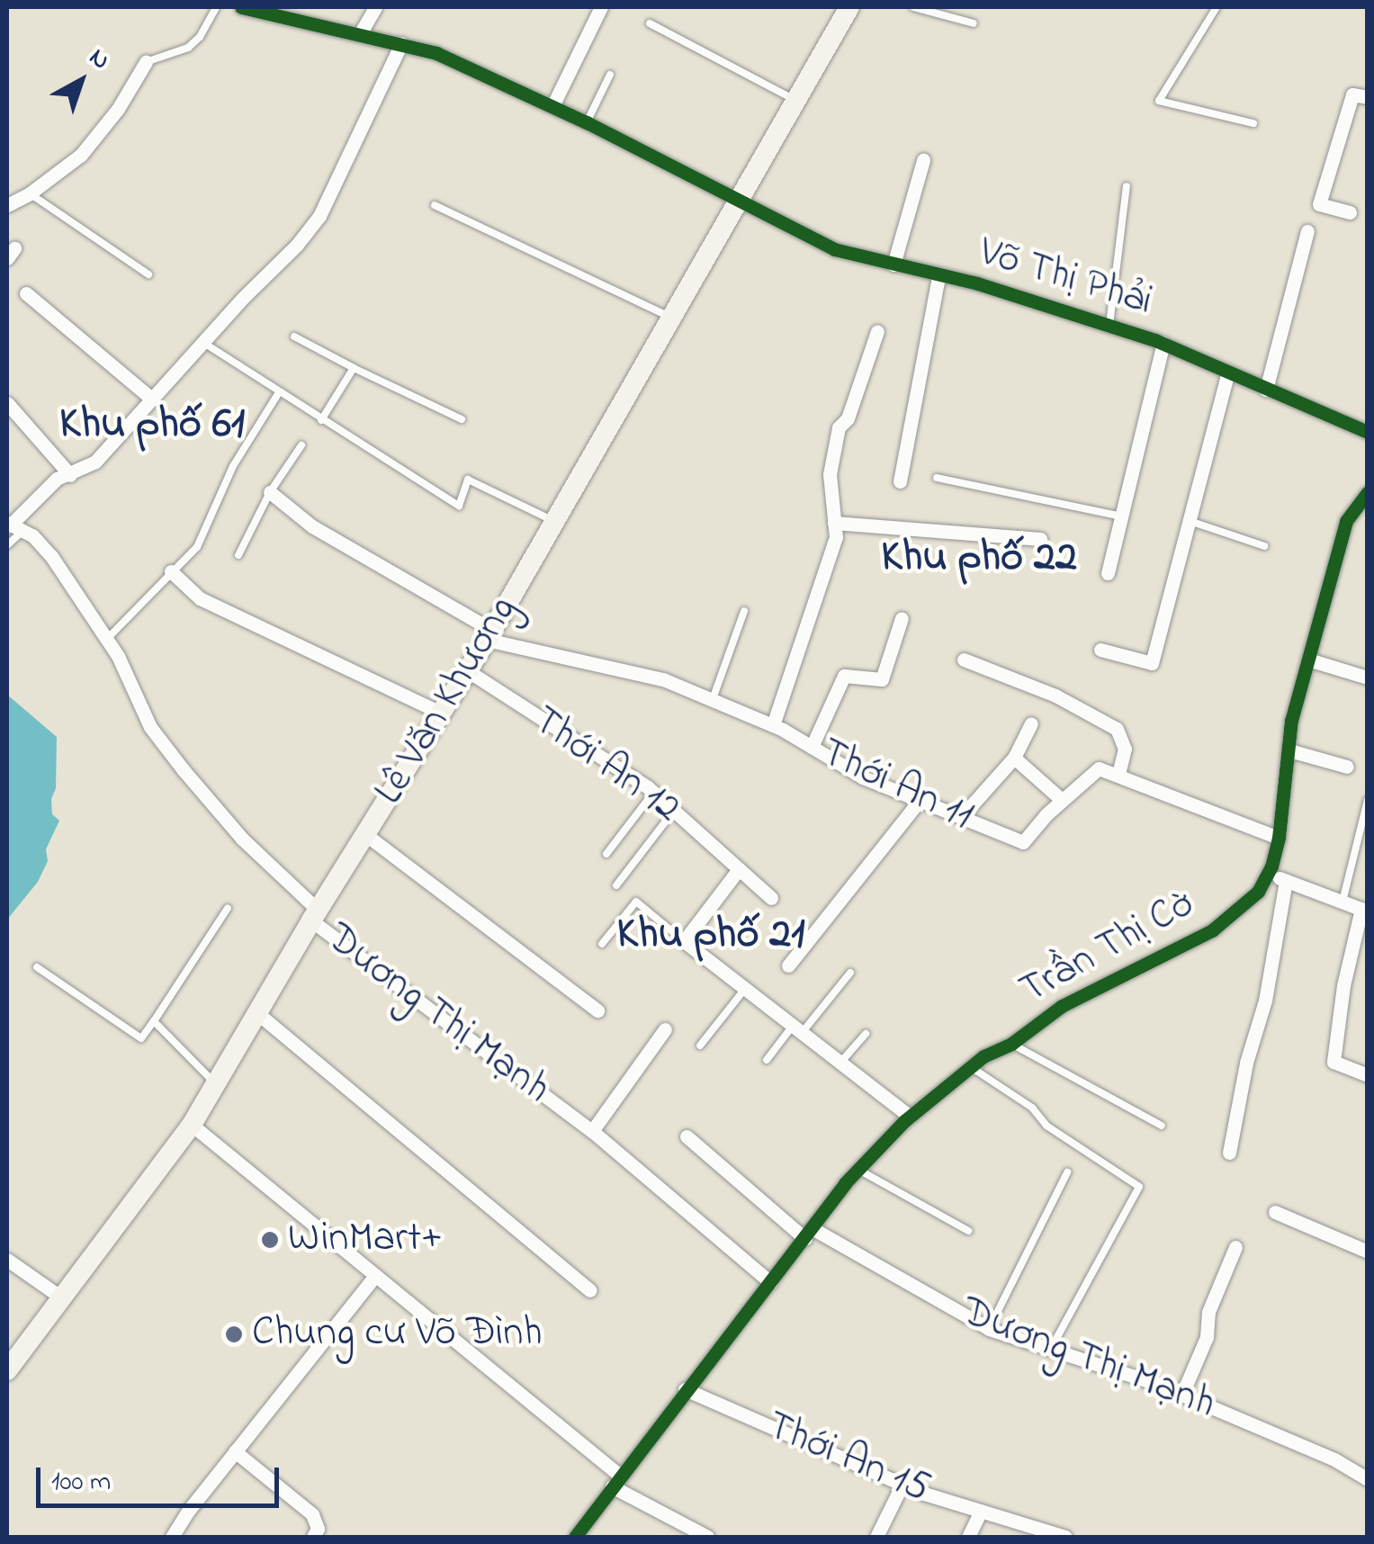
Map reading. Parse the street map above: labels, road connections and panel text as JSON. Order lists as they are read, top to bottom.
{
  "streets": {
    "main road": ["Lê Văn Khương"],
    "street": [
      "Võ Thị Phải",
      "Thới An 12",
      "Thới An 11",
      "Trần Thị Cờ",
      "Dương Thị Mạnh",
      "Thới An 15"
    ]
  },
  "crossings": [
    ["Võ Thị Phải", "Lê Văn Khương"],
    ["Lê Văn Khương", "Thới An 12"],
    ["Lê Văn Khương", "Thới An 11"],
    ["Lê Văn Khương", "Dương Thị Mạnh"],
    ["Trần Thị Cờ", "Dương Thị Mạnh"],
    ["Trần Thị Cờ", "Thới An 15"]
  ],
  "districts": ["Khu phố 61", "Khu phố 22", "Khu phố 21"],
  "places": ["WinMart+", "Chung cư Võ Đình"],
  "scale_bar": "100 m",
  "north": "top right"
}
